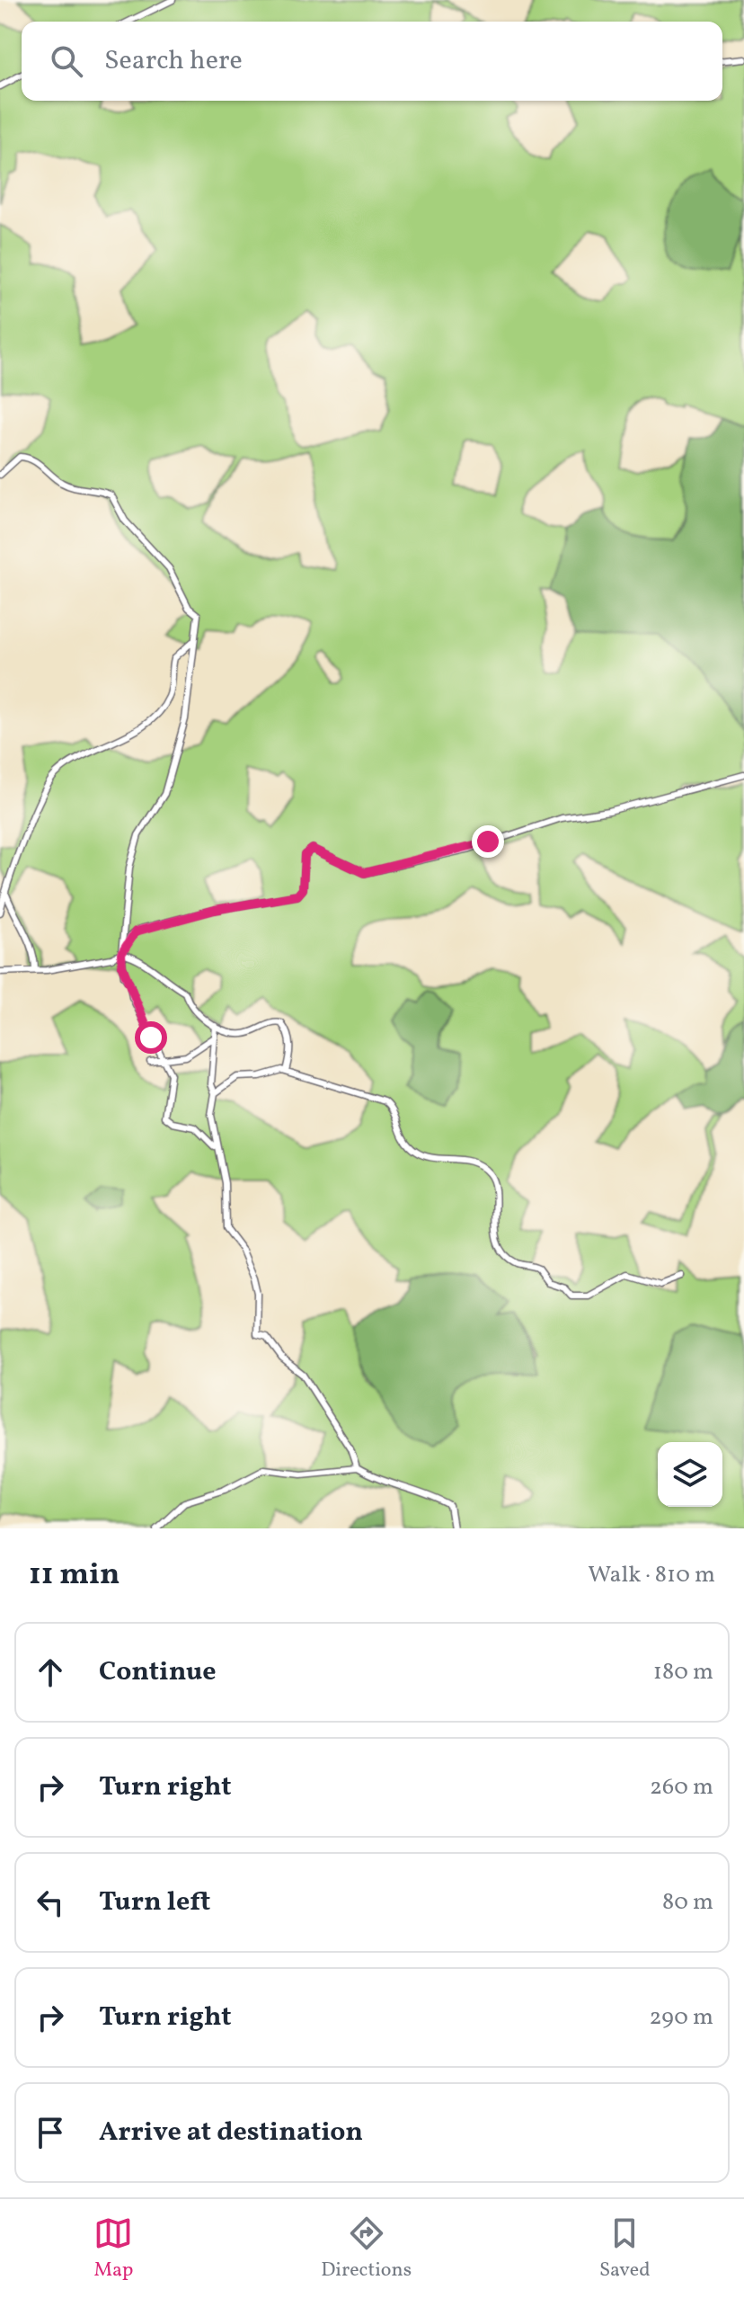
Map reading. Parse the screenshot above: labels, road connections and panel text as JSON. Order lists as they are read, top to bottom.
{
  "page": {
    "search": "Search here",
    "heading": ["11 min", "Walk · 810 m"],
    "list": [
      ["Continue", "180 m"],
      ["Turn right", "260 m"],
      ["Turn left", "80 m"],
      ["Turn right", "290 m"],
      "Arrive at destination"
    ],
    "nav": ["Map", "Directions", "Saved"]
  }
}
